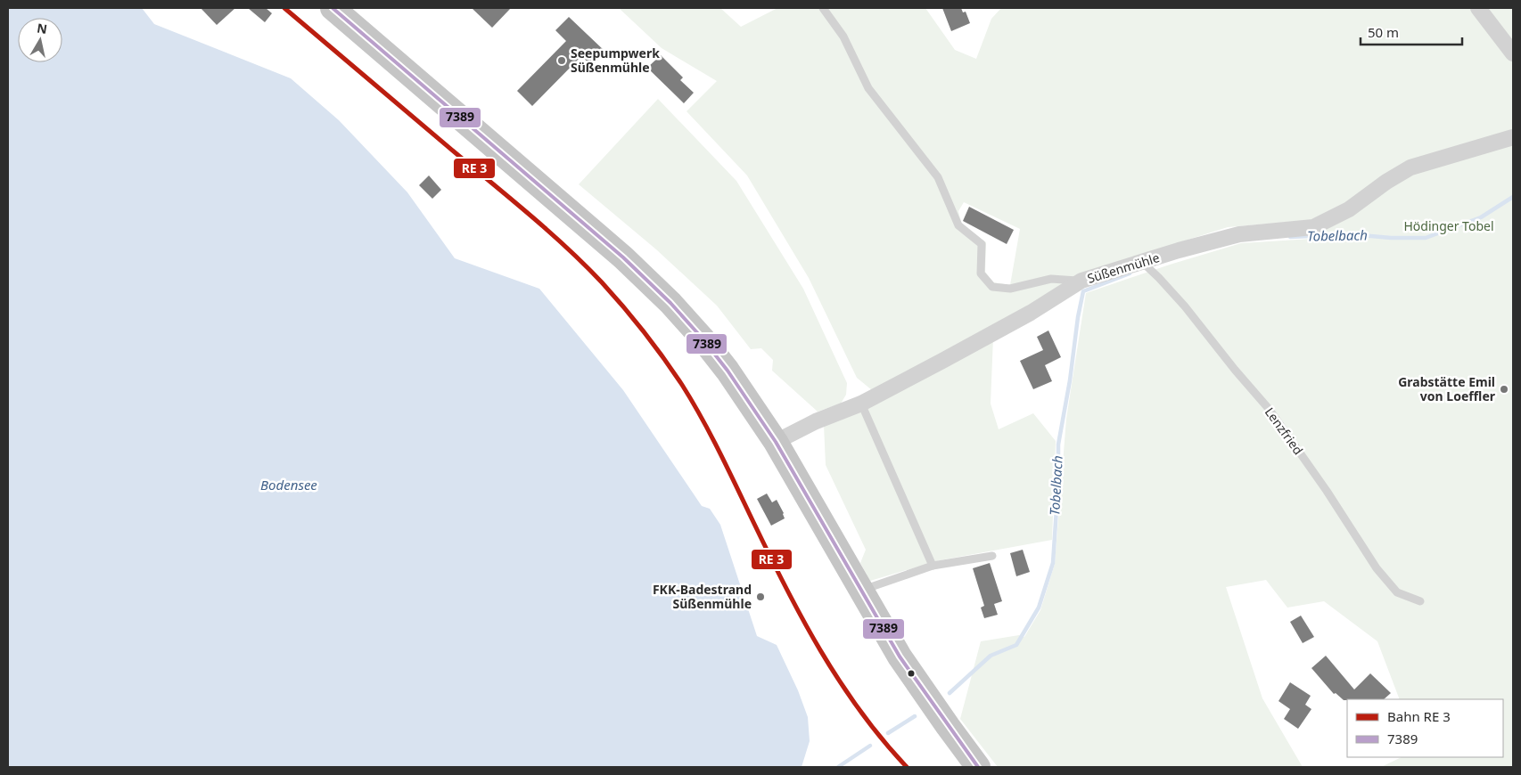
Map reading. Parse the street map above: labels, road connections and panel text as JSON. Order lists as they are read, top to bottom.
{
  "streets": {
    "street": ["Süßenmühle"],
    "lane": ["Lenzfried"]
  },
  "crossings": [
    ["Süßenmühle", "Lenzfried"]
  ],
  "water": ["Tobelbach", "Bodensee"],
  "parks": ["Hödinger Tobel"],
  "places": ["Seepumpwerk Süßenmühle", "Grabstätte Emil von Loeffler", "FKK-Badestrand Süßenmühle"],
  "lines": ["transit line 7389"],
  "legend": ["Bahn RE 3", "7389"],
  "scale_bar": "50 m",
  "north": "top"
}
